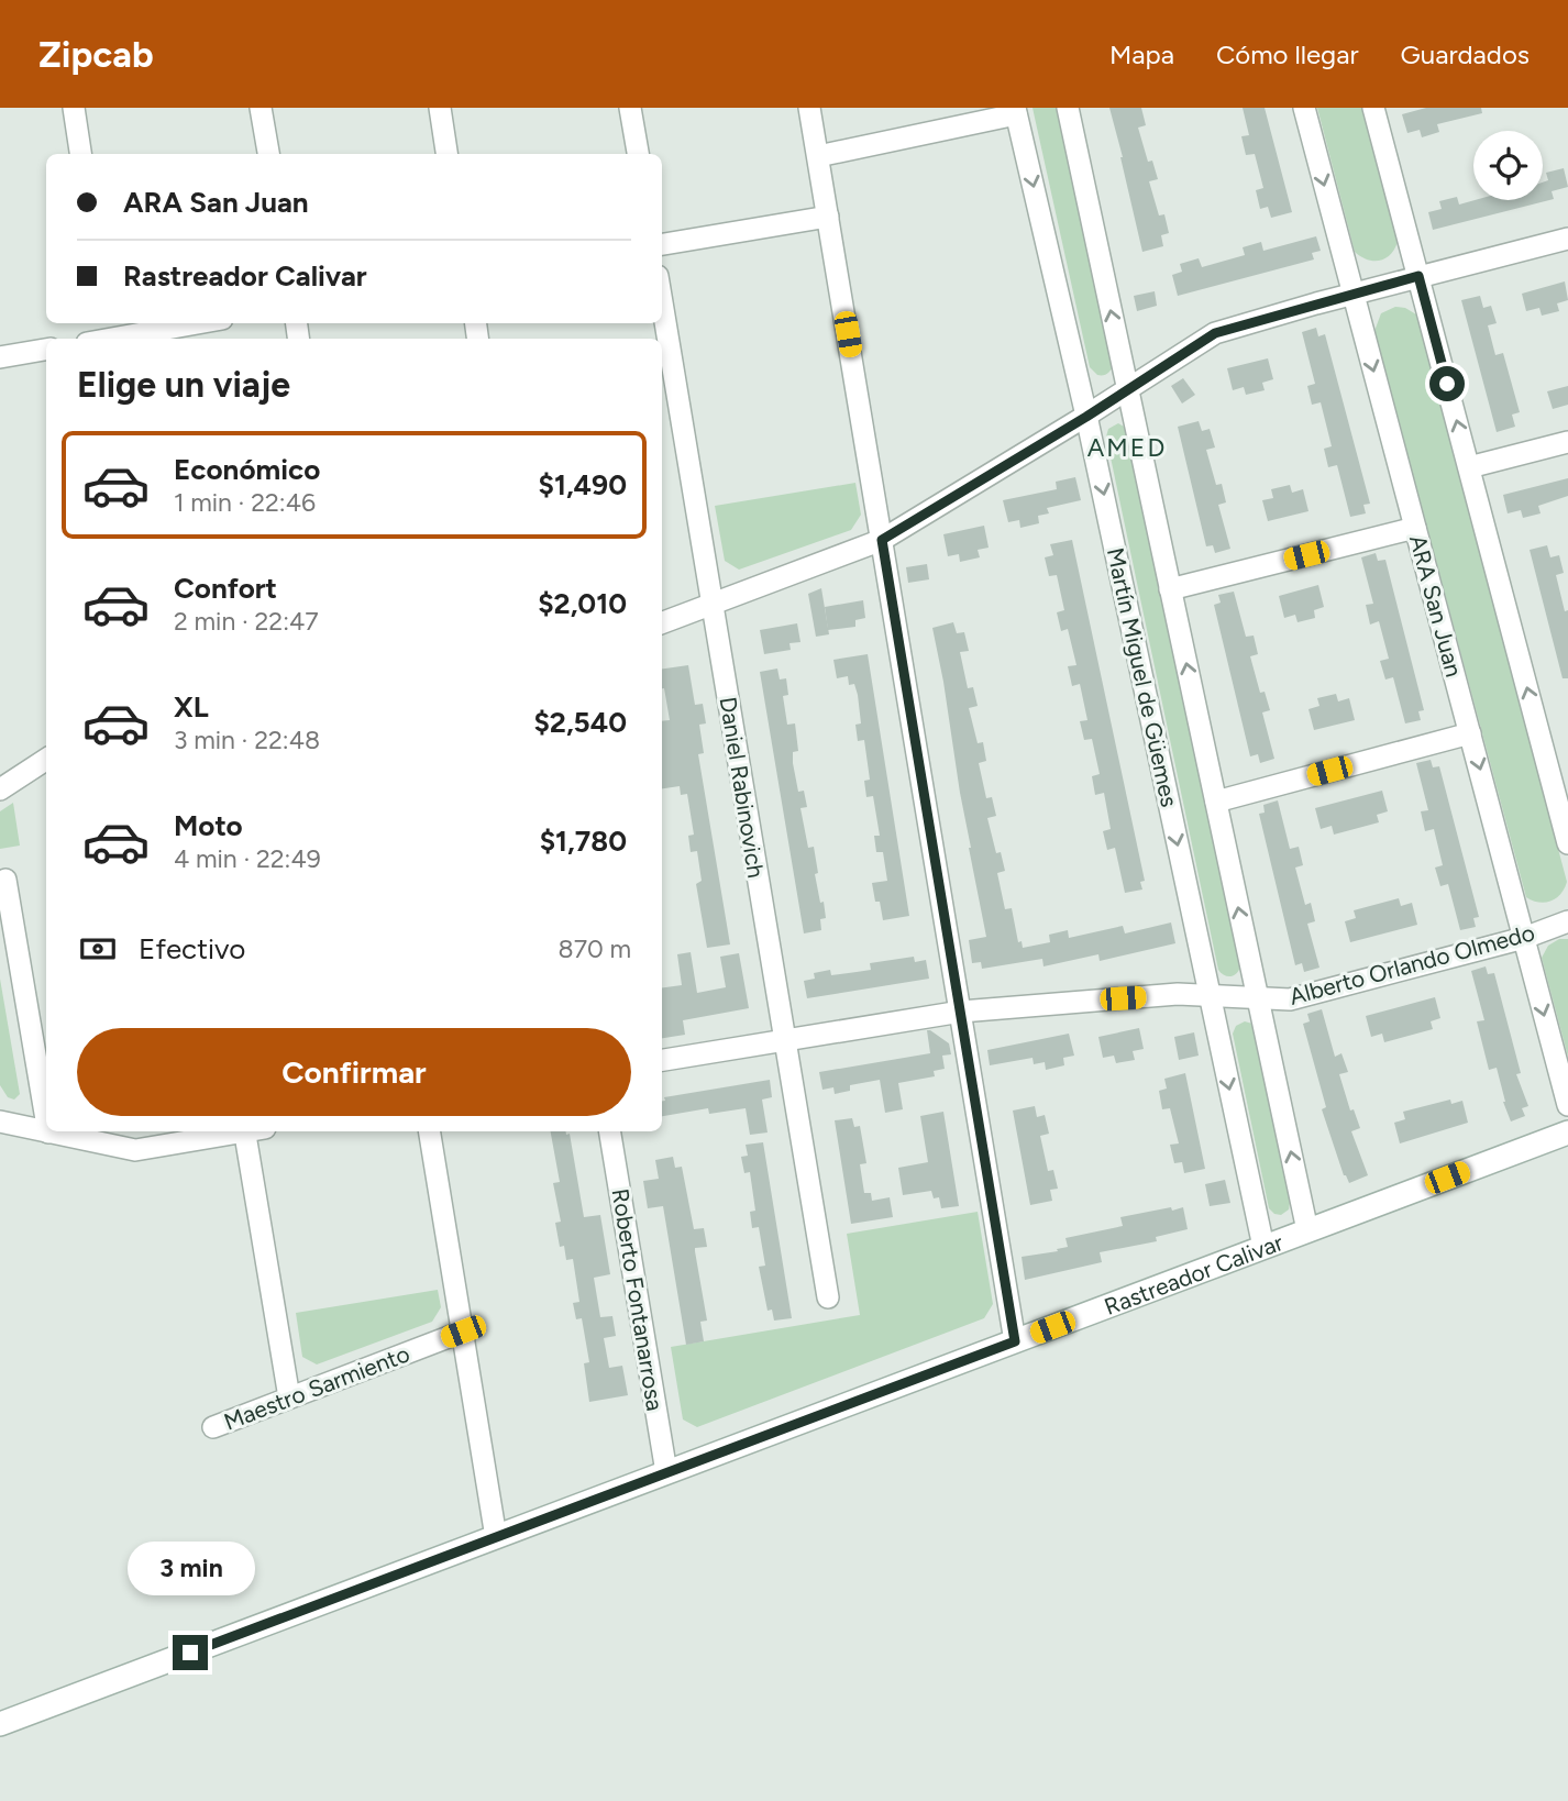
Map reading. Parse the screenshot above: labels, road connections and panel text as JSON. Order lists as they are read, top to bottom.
{
  "streets": {
    "main road": ["Rastreador Calivar"],
    "street": [
      "ARA San Juan",
      "Martín Miguel de Güemes",
      "Daniel Rabinovich",
      "Alberto Orlando Olmedo",
      "Roberto Fontanarrosa",
      "Maestro Sarmiento"
    ]
  },
  "crossings": [
    ["ARA San Juan", "Alberto Orlando Olmedo"],
    ["Martín Miguel de Güemes", "Alberto Orlando Olmedo"],
    ["Martín Miguel de Güemes", "Rastreador Calivar"],
    ["Daniel Rabinovich", "Alberto Orlando Olmedo"],
    ["Rastreador Calivar", "Roberto Fontanarrosa"]
  ],
  "districts": ["AMED"],
  "page": {
    "header": "Zipcab",
    "nav": ["Mapa", "Cómo llegar", "Guardados"],
    "banner": ["ARA San Juan", "Rastreador Calivar"],
    "heading": "Elige un viaje",
    "list": [
      {
        "name": "Económico",
        "note": "1 min · 22:46",
        "value": "$1,490"
      },
      {
        "name": "Confort",
        "note": "2 min · 22:47",
        "value": "$2,010"
      },
      {
        "name": "XL",
        "note": "3 min · 22:48",
        "value": "$2,540"
      },
      {
        "name": "Moto",
        "note": "4 min · 22:49",
        "value": "$1,780"
      }
    ],
    "pay": ["Efectivo", "870 m"],
    "buttons": "Confirmar",
    "bubble": "3 min"
  }
}
